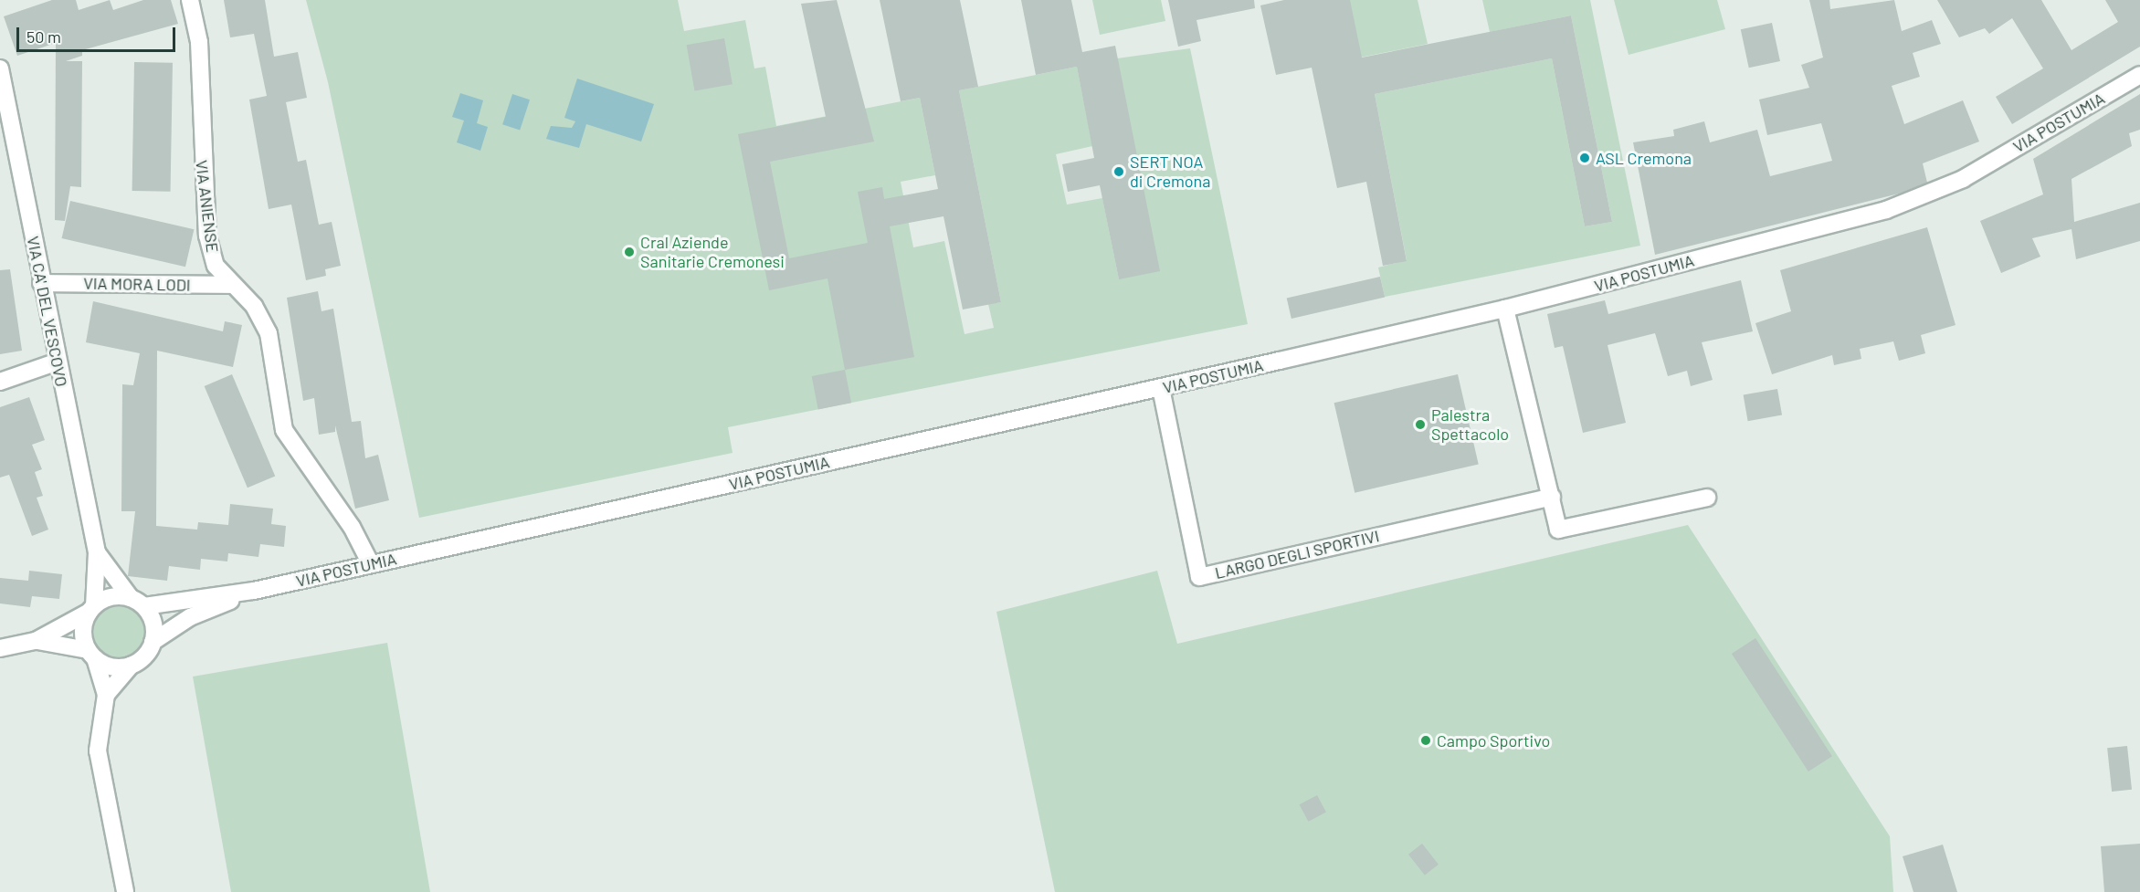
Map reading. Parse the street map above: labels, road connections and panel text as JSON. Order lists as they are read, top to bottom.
{
  "streets": {
    "street": [
      "VIA POSTUMIA",
      "VIA ANIENSE",
      "VIA MORA LODI",
      "VIA CA' DEL VESCOVO",
      "LARGO DEGLI SPORTIVI"
    ]
  },
  "crossings": [
    ["VIA POSTUMIA", "VIA ANIENSE"],
    ["VIA POSTUMIA", "VIA CA' DEL VESCOVO"],
    ["VIA POSTUMIA", "LARGO DEGLI SPORTIVI"],
    ["VIA ANIENSE", "VIA MORA LODI"],
    ["VIA MORA LODI", "VIA CA' DEL VESCOVO"]
  ],
  "places": [
    "ASL Cremona",
    "SERT NOA di Cremona",
    "Cral Aziende Sanitarie Cremonesi",
    "Palestra Spettacolo",
    "Campo Sportivo"
  ],
  "scale_bar": "50 m"
}
